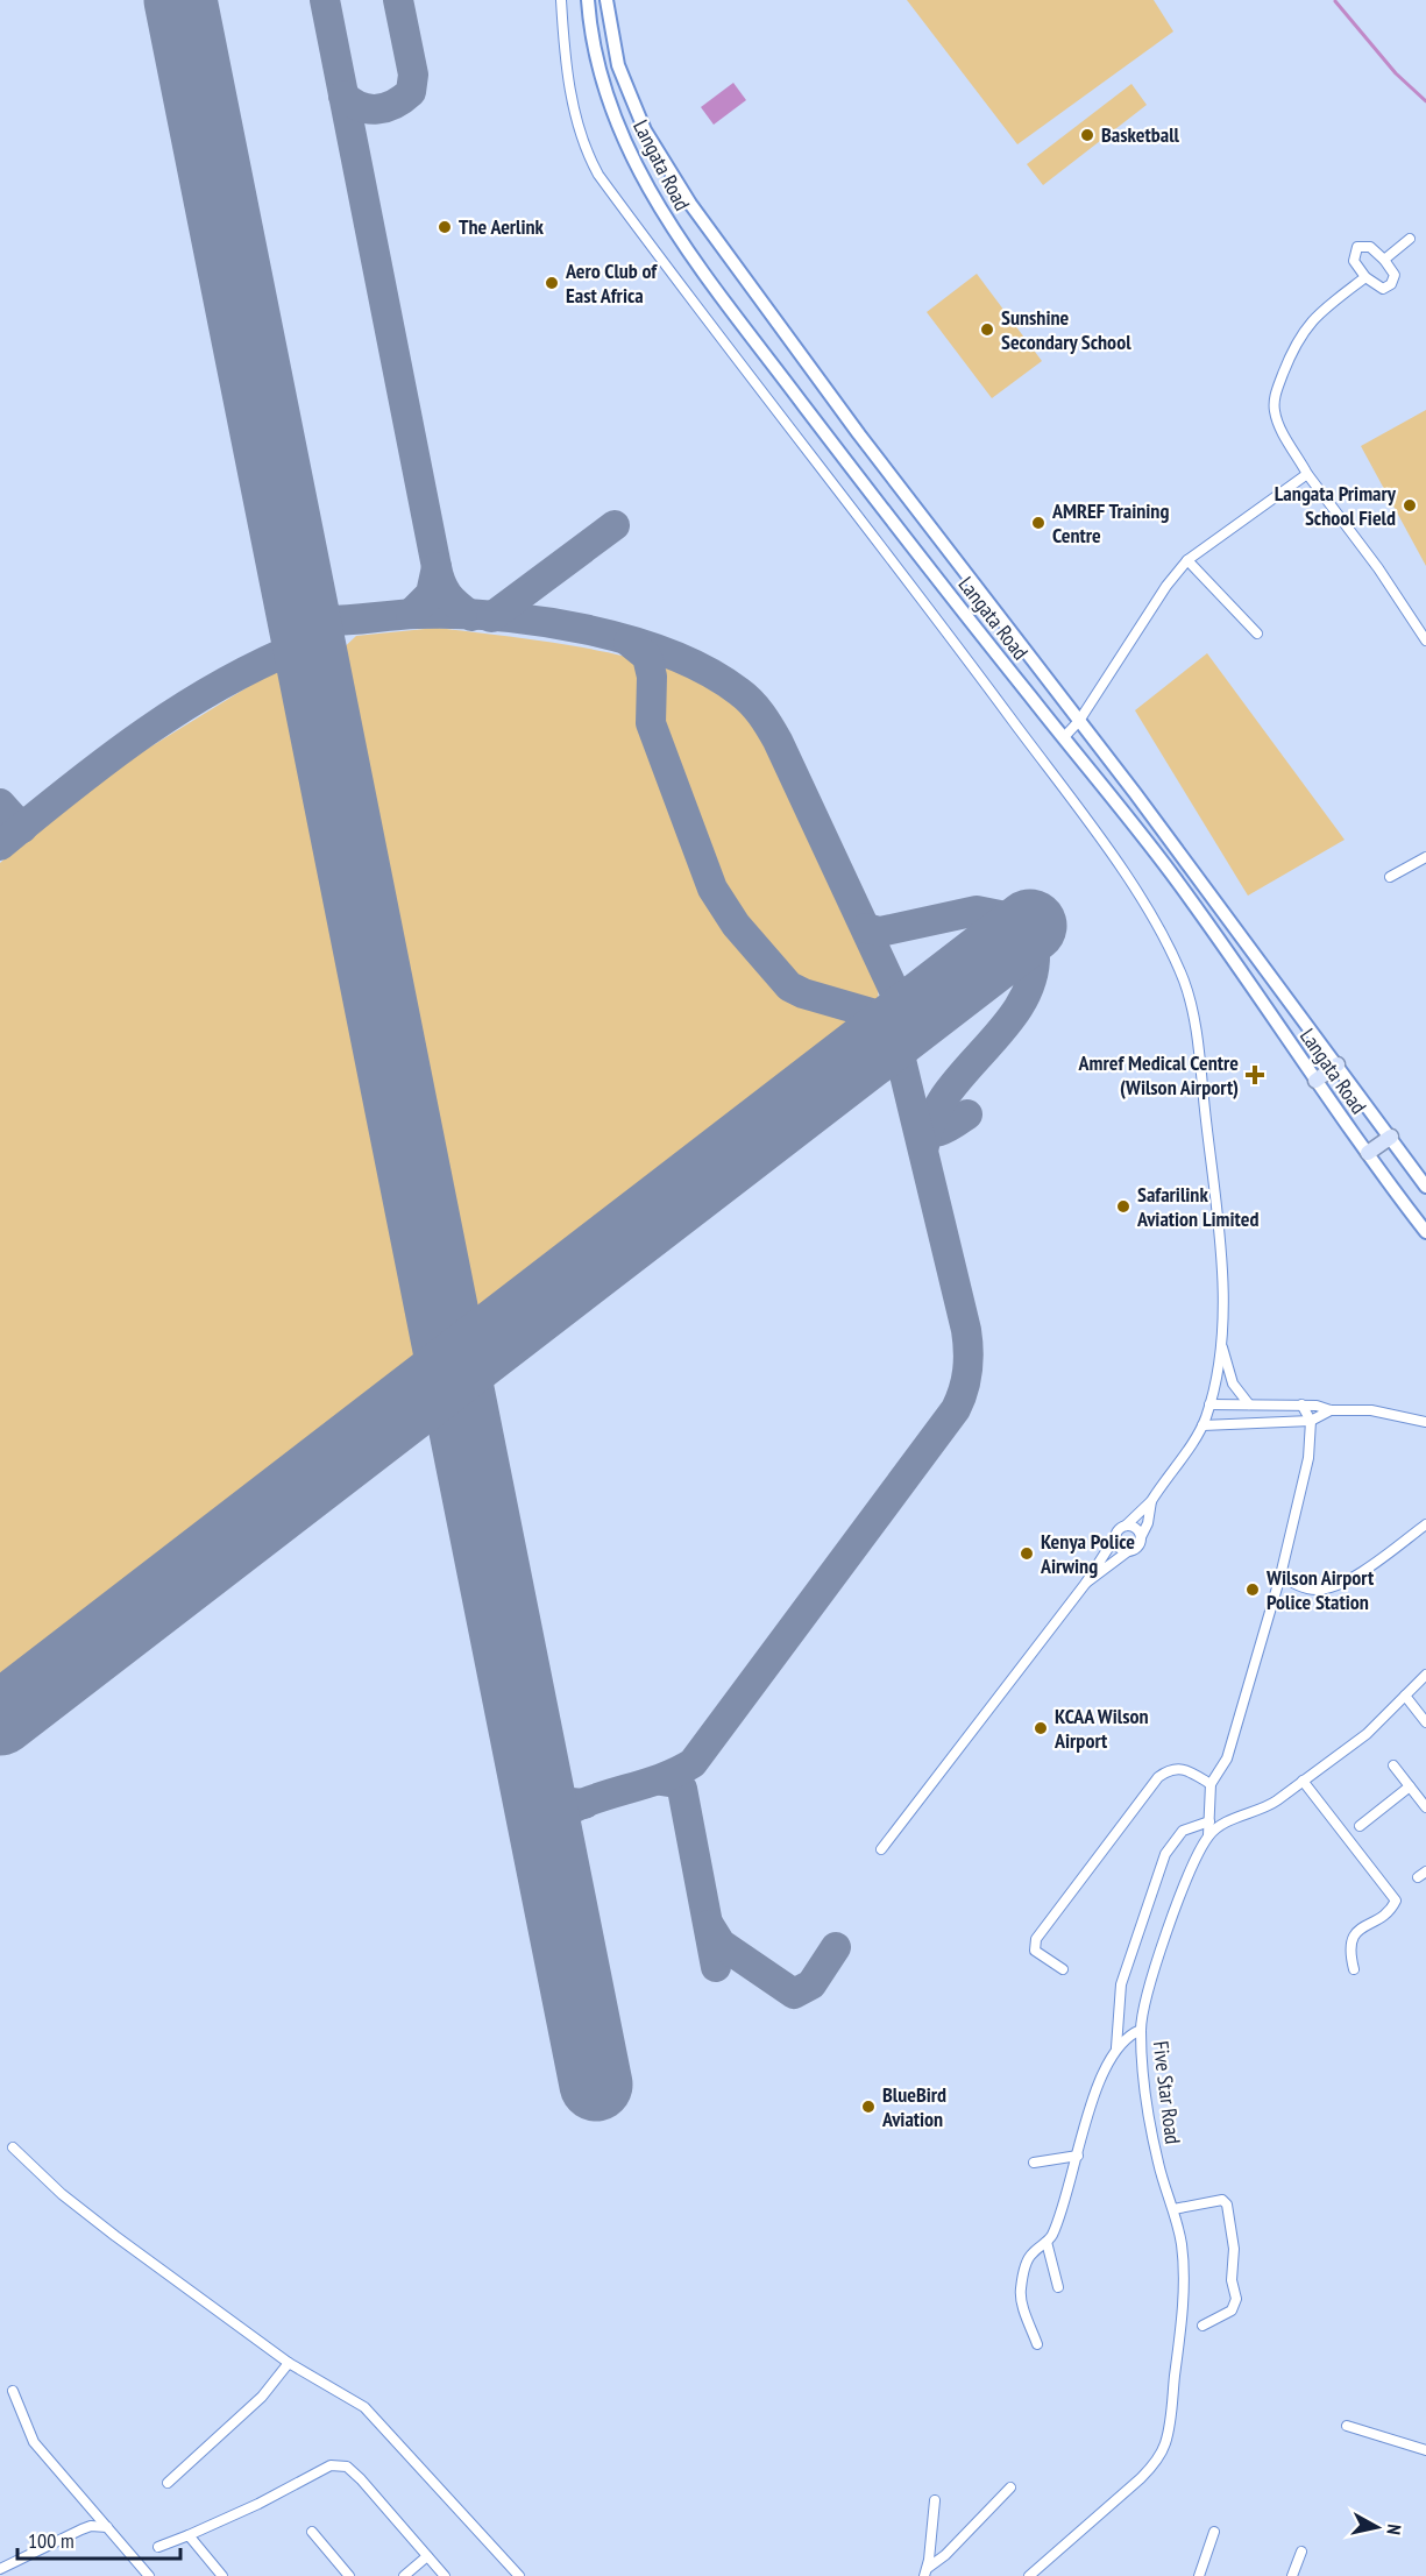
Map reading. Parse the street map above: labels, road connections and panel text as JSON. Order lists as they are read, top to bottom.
{
  "streets": {
    "main road": ["Langata Road"],
    "street": ["Five Star Road"]
  },
  "places": {
    "other": [
      "Basketball",
      "The Aerlink",
      "Aero Club of East Africa",
      "Sunshine Secondary School",
      "Langata Primary School Field",
      "AMREF Training Centre",
      "Safarilink Aviation Limited",
      "Kenya Police Airwing",
      "Wilson Airport Police Station",
      "KCAA Wilson Airport",
      "BlueBird Aviation"
    ],
    "health": ["Amref Medical Centre (Wilson Airport)"]
  },
  "scale_bar": "100 m",
  "north": "right"
}
